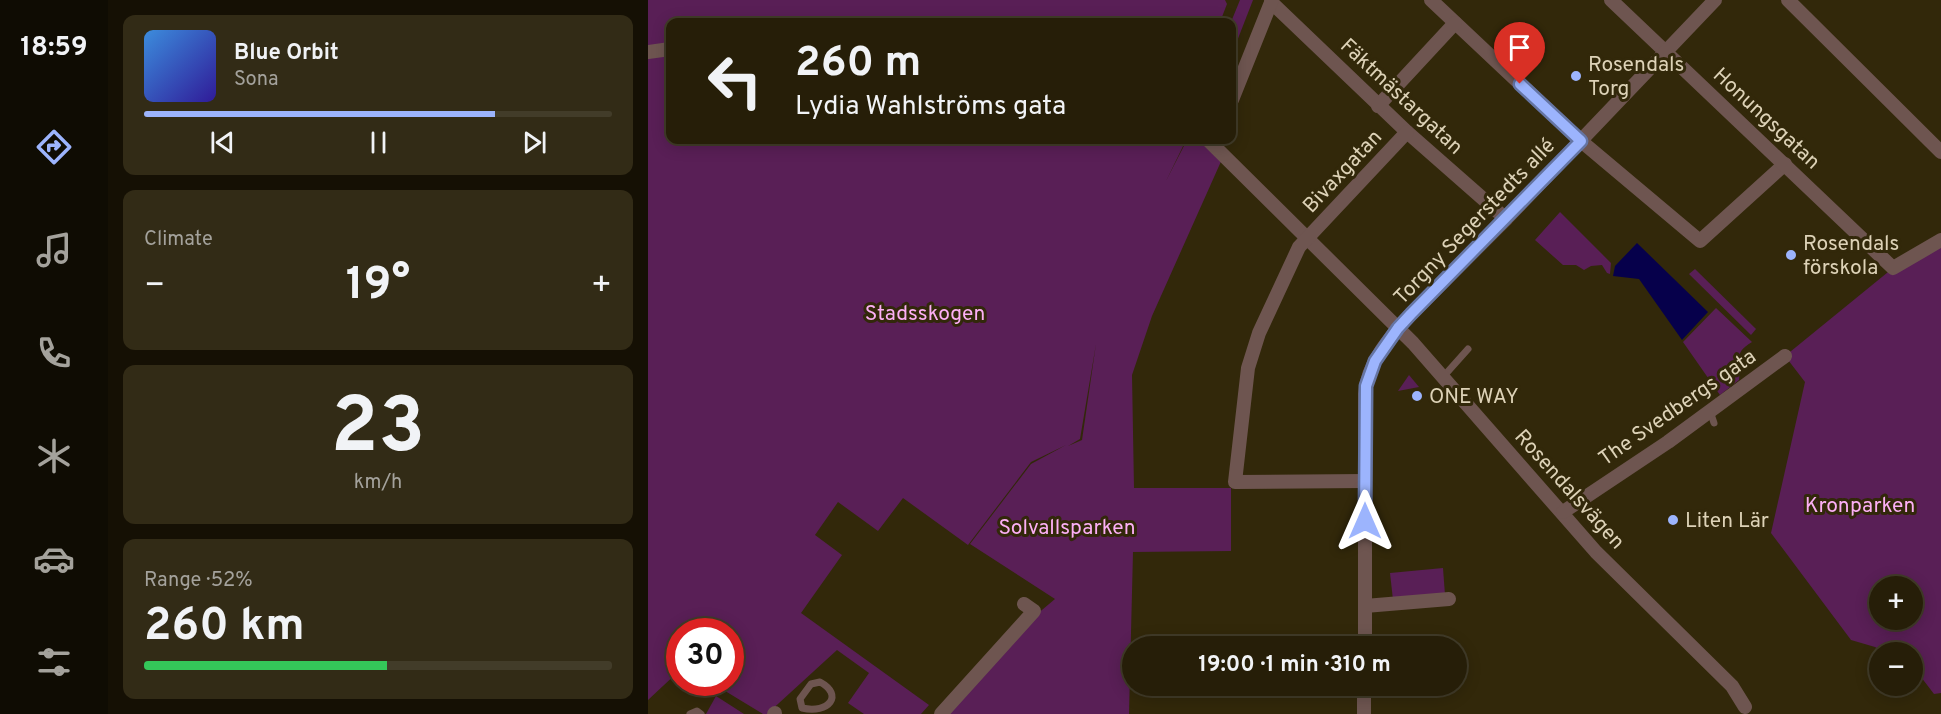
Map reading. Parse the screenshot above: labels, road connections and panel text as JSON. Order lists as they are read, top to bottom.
{
  "streets": {
    "street": [
      "Fäktmästargatan",
      "Honungsgatan",
      "Bivaxgatan",
      "Torgny Segerstedts allé",
      "The Svedbergs gata",
      "Rosendalsvägen"
    ]
  },
  "crossings": [
    ["Fäktmästargatan", "Bivaxgatan"],
    ["Fäktmästargatan", "Torgny Segerstedts allé"],
    ["Honungsgatan", "Torgny Segerstedts allé"],
    ["Bivaxgatan", "Rosendalsvägen"],
    ["Torgny Segerstedts allé", "Rosendalsvägen"],
    ["The Svedbergs gata", "Rosendalsvägen"]
  ],
  "parks": ["Stadsskogen", "Kronparken", "Solvallsparken"],
  "places": [
    "Rosendals Torg",
    "Rosendals förskola",
    "ONE WAY",
    "Liten Lär"
  ],
  "page": {
    "tabs": "18:59",
    "turn": ["260 m", "Lydia Wahlströms gata"],
    "song": ["Blue Orbit", "Sona"],
    "tile": [
      "Climate",
      ["23", "km/h"],
      ["Range · 52%", "260 km"]
    ],
    "heat": ["−", "19°", "+"],
    "map_buttons": ["+", "−"],
    "limit": "30",
    "trip": "19:00 · 1 min · 310 m"
  }
}
